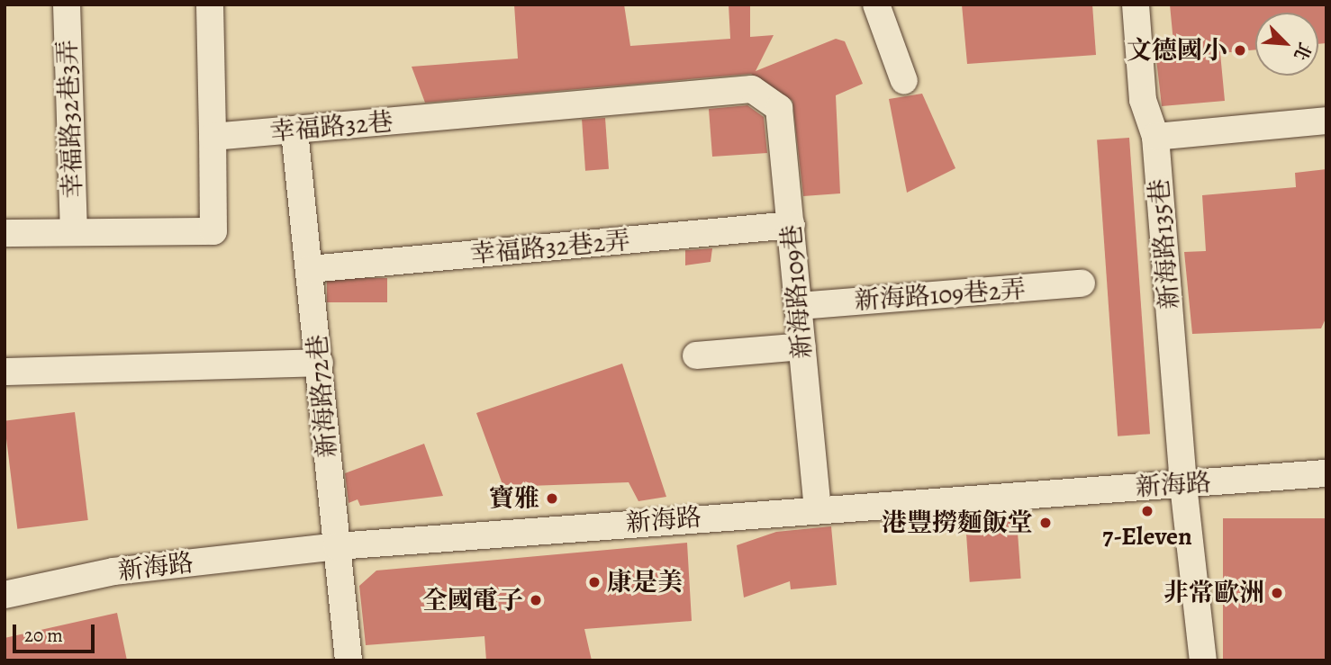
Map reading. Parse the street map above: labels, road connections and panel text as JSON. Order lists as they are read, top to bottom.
{
  "streets": {
    "street": [
      "幸福路32巷3弄",
      "幸福路32巷",
      "新海路135巷",
      "幸福路32巷2弄",
      "新海路109巷",
      "新海路109巷2弄",
      "新海路72巷",
      "新海路"
    ]
  },
  "crossings": [
    ["幸福路32巷", "新海路109巷"],
    ["幸福路32巷", "新海路72巷"],
    ["新海路135巷", "新海路"],
    ["幸福路32巷2弄", "新海路109巷"],
    ["幸福路32巷2弄", "新海路72巷"],
    ["新海路109巷", "新海路109巷2弄"],
    ["新海路109巷", "新海路"],
    ["新海路72巷", "新海路"]
  ],
  "places": [
    "文德國小",
    "寶雅",
    "7-Eleven",
    "港豐撈麵飯堂",
    "康是美",
    "非常歐洲",
    "全國電子"
  ],
  "scale_bar": "20 m",
  "north": "bottom right"
}
